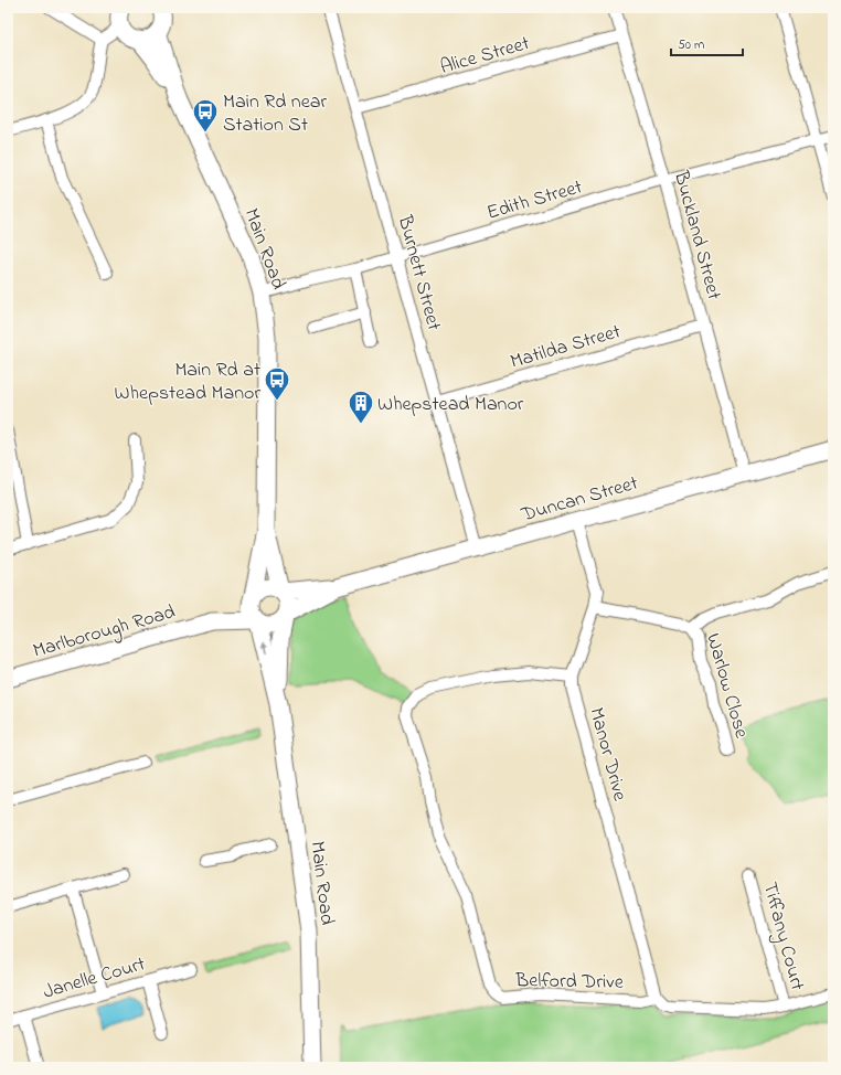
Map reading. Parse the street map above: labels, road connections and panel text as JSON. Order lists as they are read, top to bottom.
{
  "streets": {
    "main road": ["Main Road", "Duncan Street", "Marlborough Road"],
    "street": [
      "Alice Street",
      "Edith Street",
      "Buckland Street",
      "Burnett Street",
      "Matilda Street",
      "Warlow Close",
      "Manor Drive",
      "Tiffany Court",
      "Janelle Court",
      "Belford Drive"
    ]
  },
  "crossings": [
    ["Alice Street", "Buckland Street"],
    ["Alice Street", "Burnett Street"],
    ["Edith Street", "Buckland Street"],
    ["Edith Street", "Main Road"],
    ["Edith Street", "Burnett Street"],
    ["Buckland Street", "Matilda Street"],
    ["Buckland Street", "Duncan Street"],
    ["Main Road", "Duncan Street"],
    ["Main Road", "Marlborough Road"],
    ["Burnett Street", "Matilda Street"],
    ["Burnett Street", "Duncan Street"],
    ["Duncan Street", "Marlborough Road"],
    ["Duncan Street", "Manor Drive"],
    ["Manor Drive", "Belford Drive"]
  ],
  "places": {
    "bus stop": ["Main Rd near Station St", "Main Rd at Whepstead Manor"],
    "building": ["Whepstead Manor"]
  },
  "scale_bar": "50 m"
}
